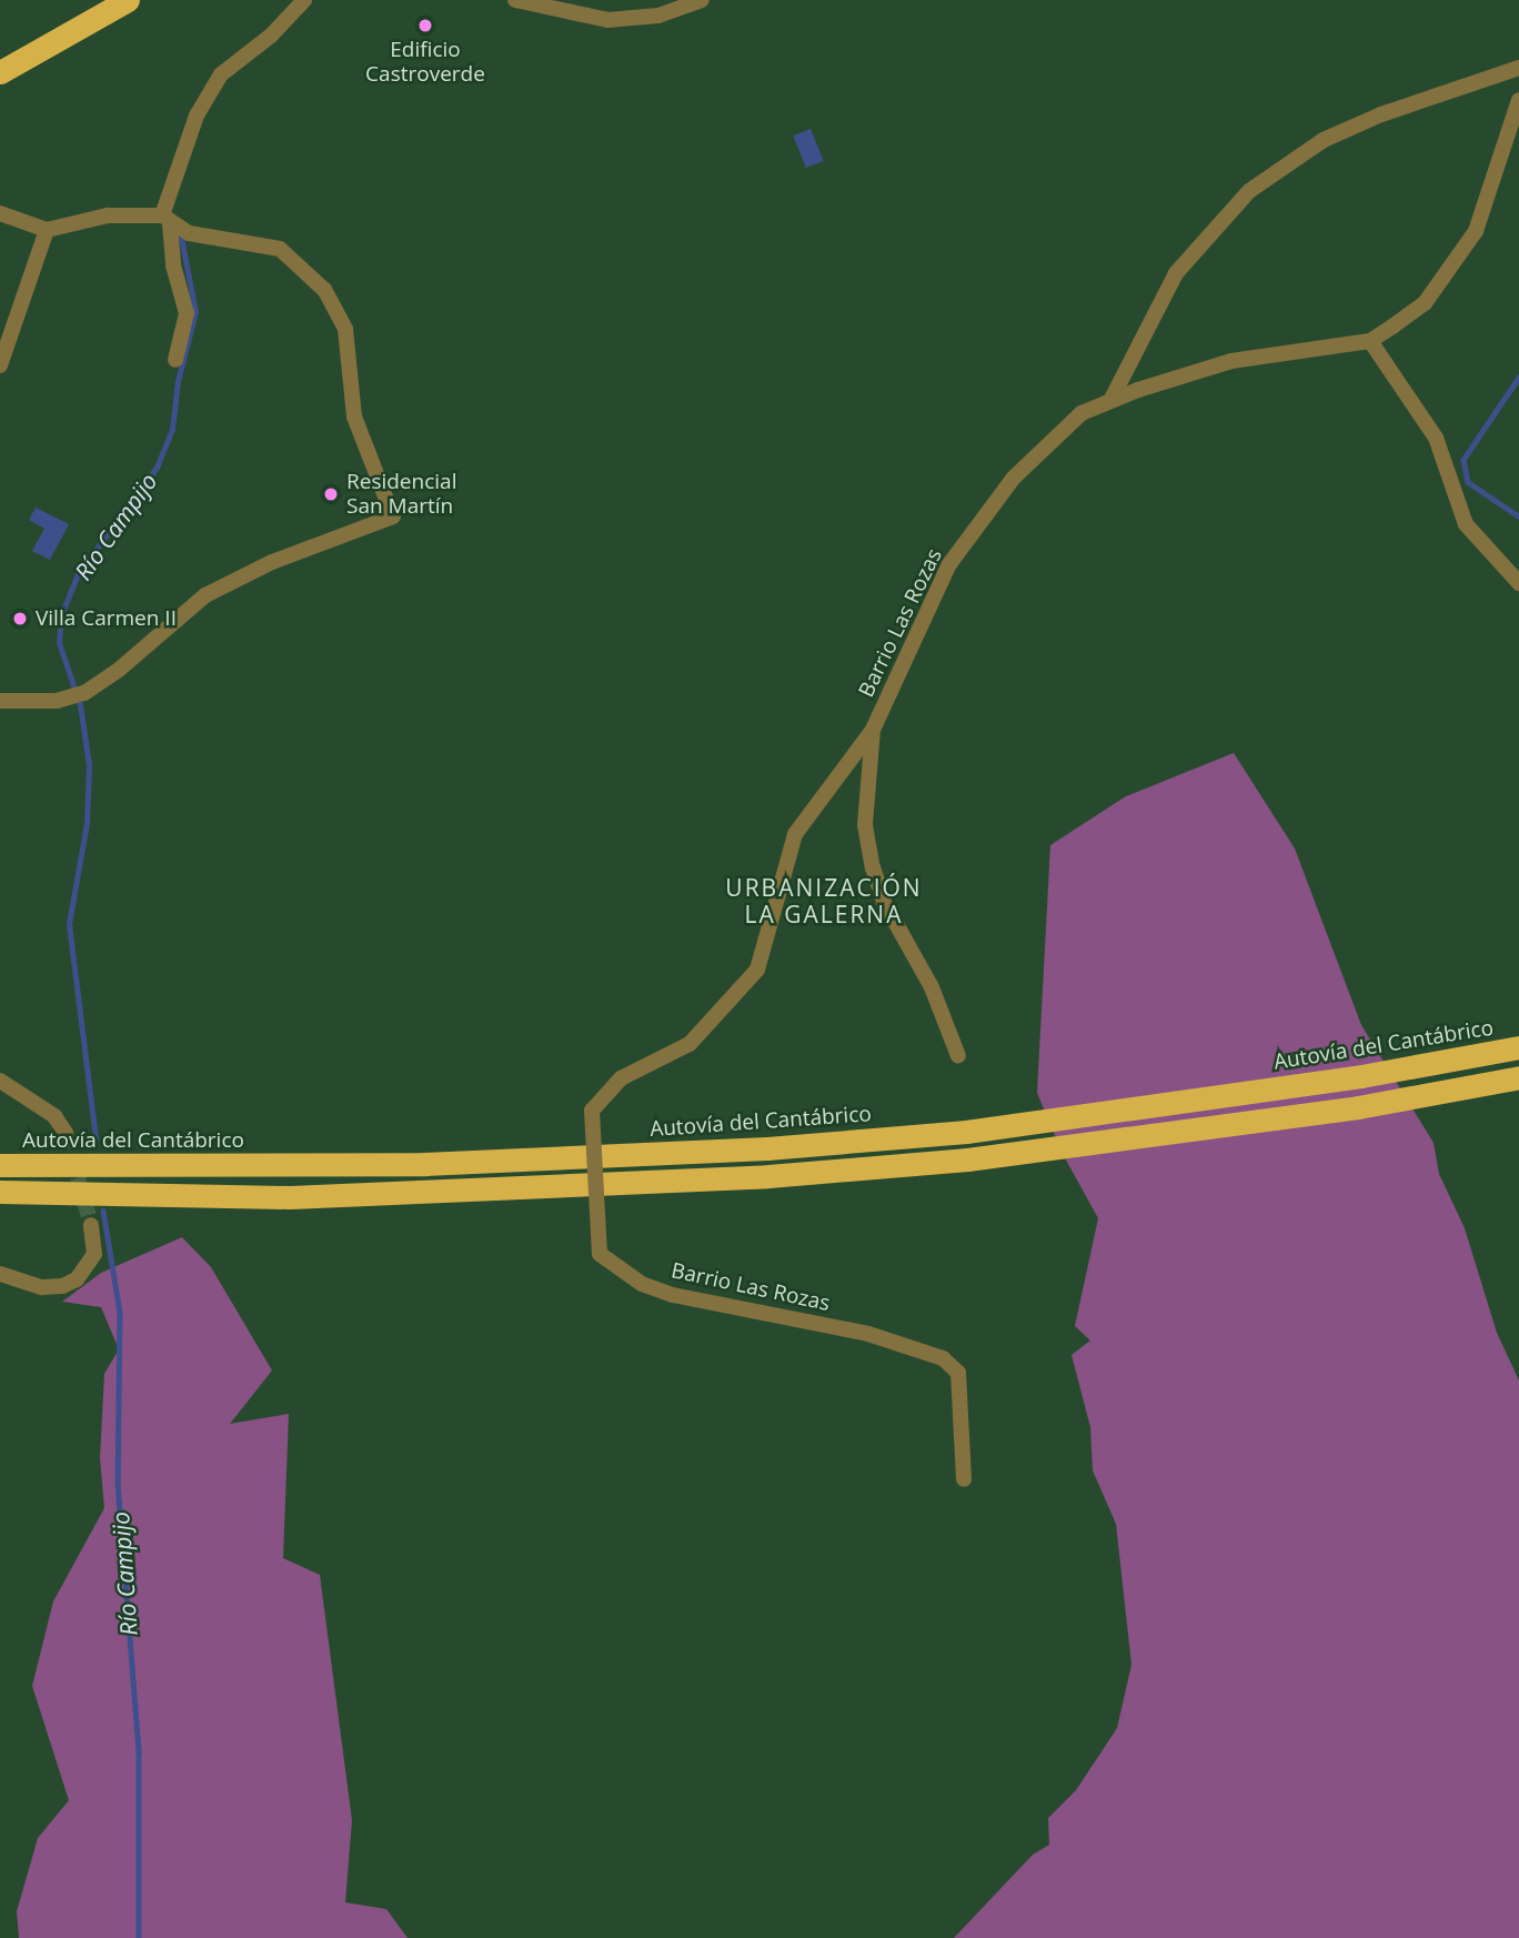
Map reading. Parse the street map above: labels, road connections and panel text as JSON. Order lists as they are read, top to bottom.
{
  "streets": {
    "highway": ["Autovía del Cantábrico"],
    "street": ["Barrio Las Rozas"]
  },
  "districts": ["URBANIZACIÓN LA GALERNA"],
  "water": ["Río Campijo"],
  "places": ["Edificio Castroverde", "Residencial San Martín", "Villa Carmen II"]
}
